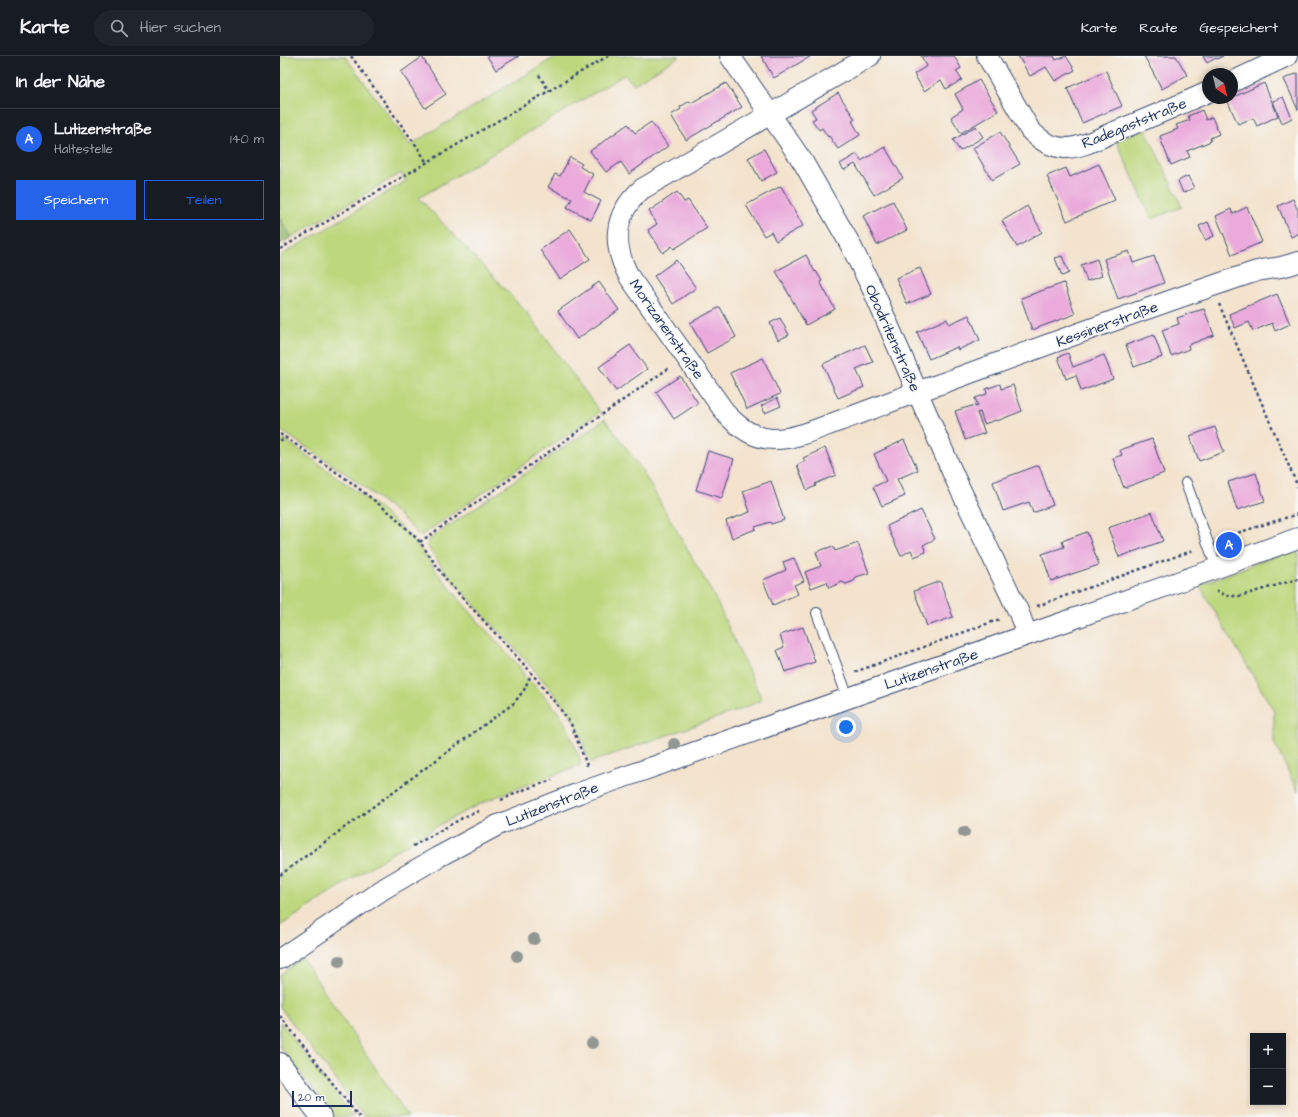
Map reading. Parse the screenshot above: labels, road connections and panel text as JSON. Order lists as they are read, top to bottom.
{
  "streets": {
    "street": [
      "Radegaststraße",
      "Kessinerstraße",
      "Morizanenstraße",
      "Obodritenstraße",
      "Lutizenstraße"
    ]
  },
  "crossings": [
    ["Kessinerstraße", "Morizanenstraße"],
    ["Kessinerstraße", "Obodritenstraße"],
    ["Morizanenstraße", "Obodritenstraße"],
    ["Obodritenstraße", "Lutizenstraße"]
  ],
  "scale_bar": "20 m",
  "north": "bottom right",
  "page": {
    "header": "Karte",
    "search": "Hier suchen",
    "nav": ["Karte", "Route", "Gespeichert"],
    "heading": "In der Nähe",
    "list": [
      {
        "mark": "A",
        "name": "Lutizenstraße",
        "note": "Haltestelle",
        "value": "140 m"
      }
    ],
    "buttons": ["Speichern", "Teilen"],
    "pins": "A",
    "map_buttons": ["+", "−"],
    "scale": "20 m"
  }
}
